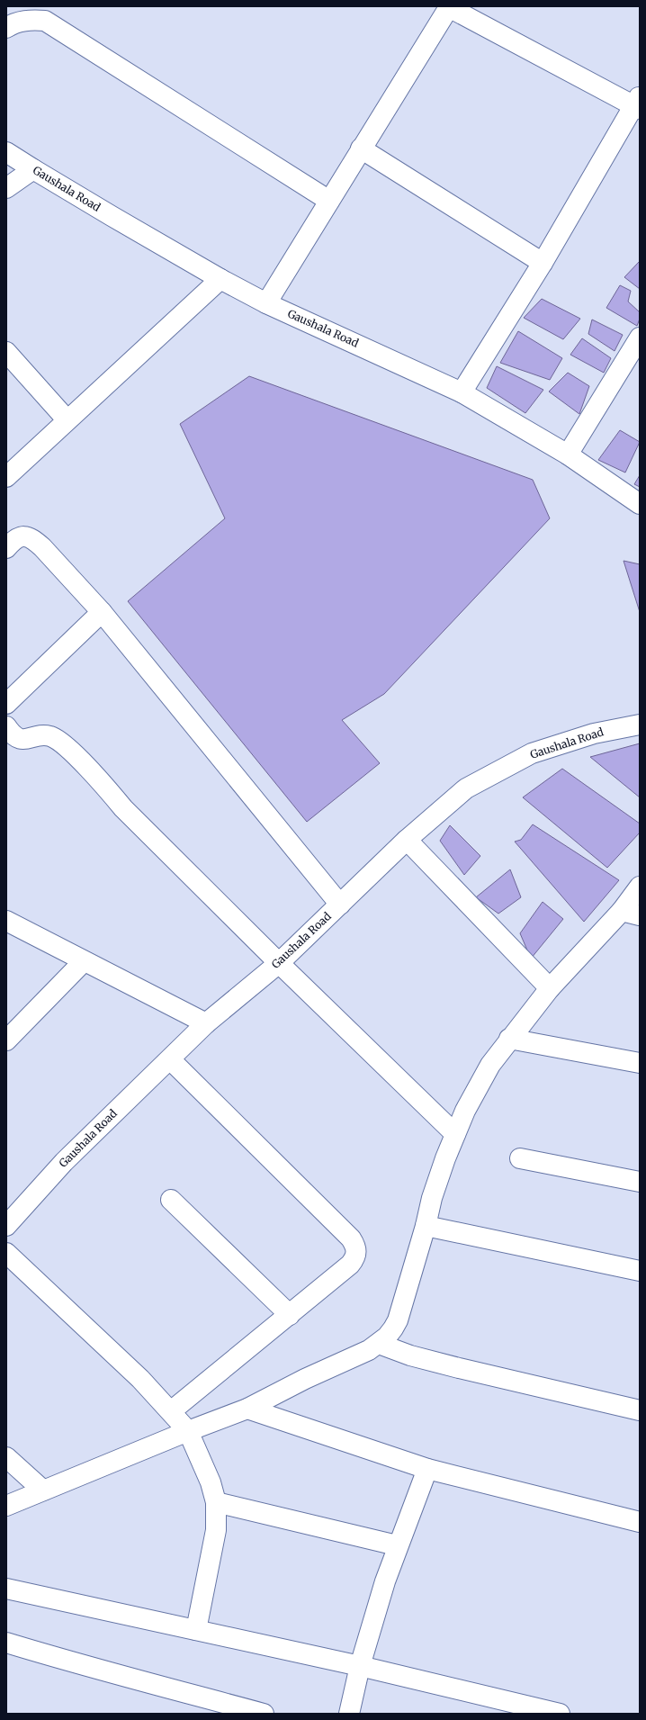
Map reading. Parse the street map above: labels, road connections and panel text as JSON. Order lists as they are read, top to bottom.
{
  "streets": {
    "street": ["Gaushala Road"]
  }
}
